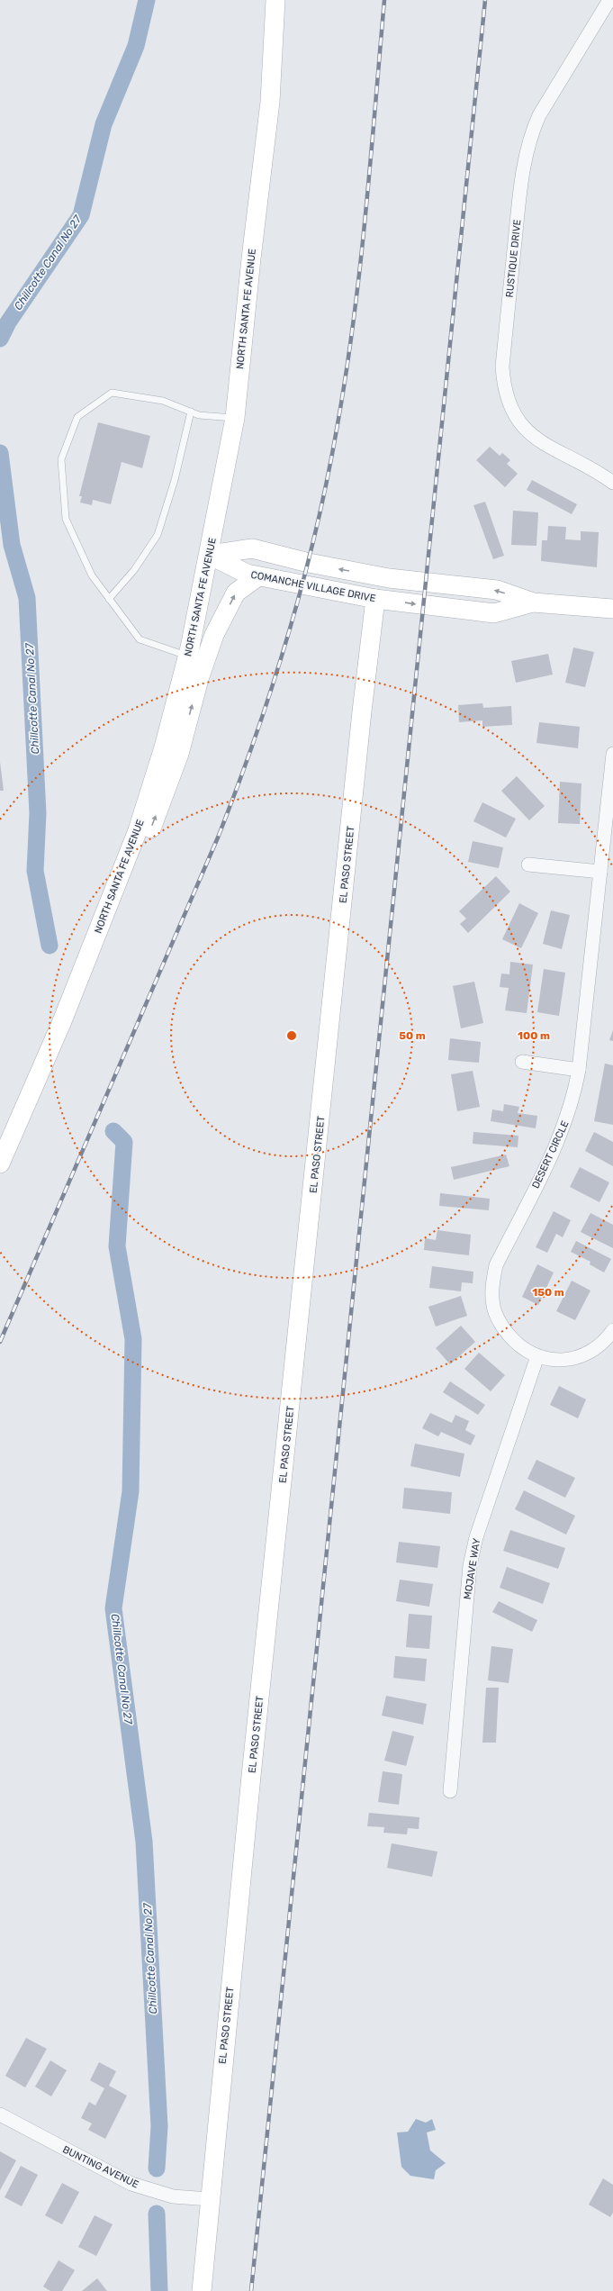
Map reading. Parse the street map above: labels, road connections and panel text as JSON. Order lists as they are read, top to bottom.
{
  "streets": {
    "main road": ["NORTH SANTA FE AVENUE", "COMANCHE VILLAGE DRIVE", "EL PASO STREET"],
    "street": [
      "RUSTIQUE DRIVE",
      "DESERT CIRCLE",
      "MOJAVE WAY",
      "BUNTING AVENUE"
    ]
  },
  "crossings": [
    ["NORTH SANTA FE AVENUE", "COMANCHE VILLAGE DRIVE"],
    ["COMANCHE VILLAGE DRIVE", "EL PASO STREET"],
    ["EL PASO STREET", "BUNTING AVENUE"],
    ["DESERT CIRCLE", "MOJAVE WAY"]
  ],
  "water": ["Chillcotte Canal No 27"],
  "rings": ["50 m", "100 m", "150 m"]
}
